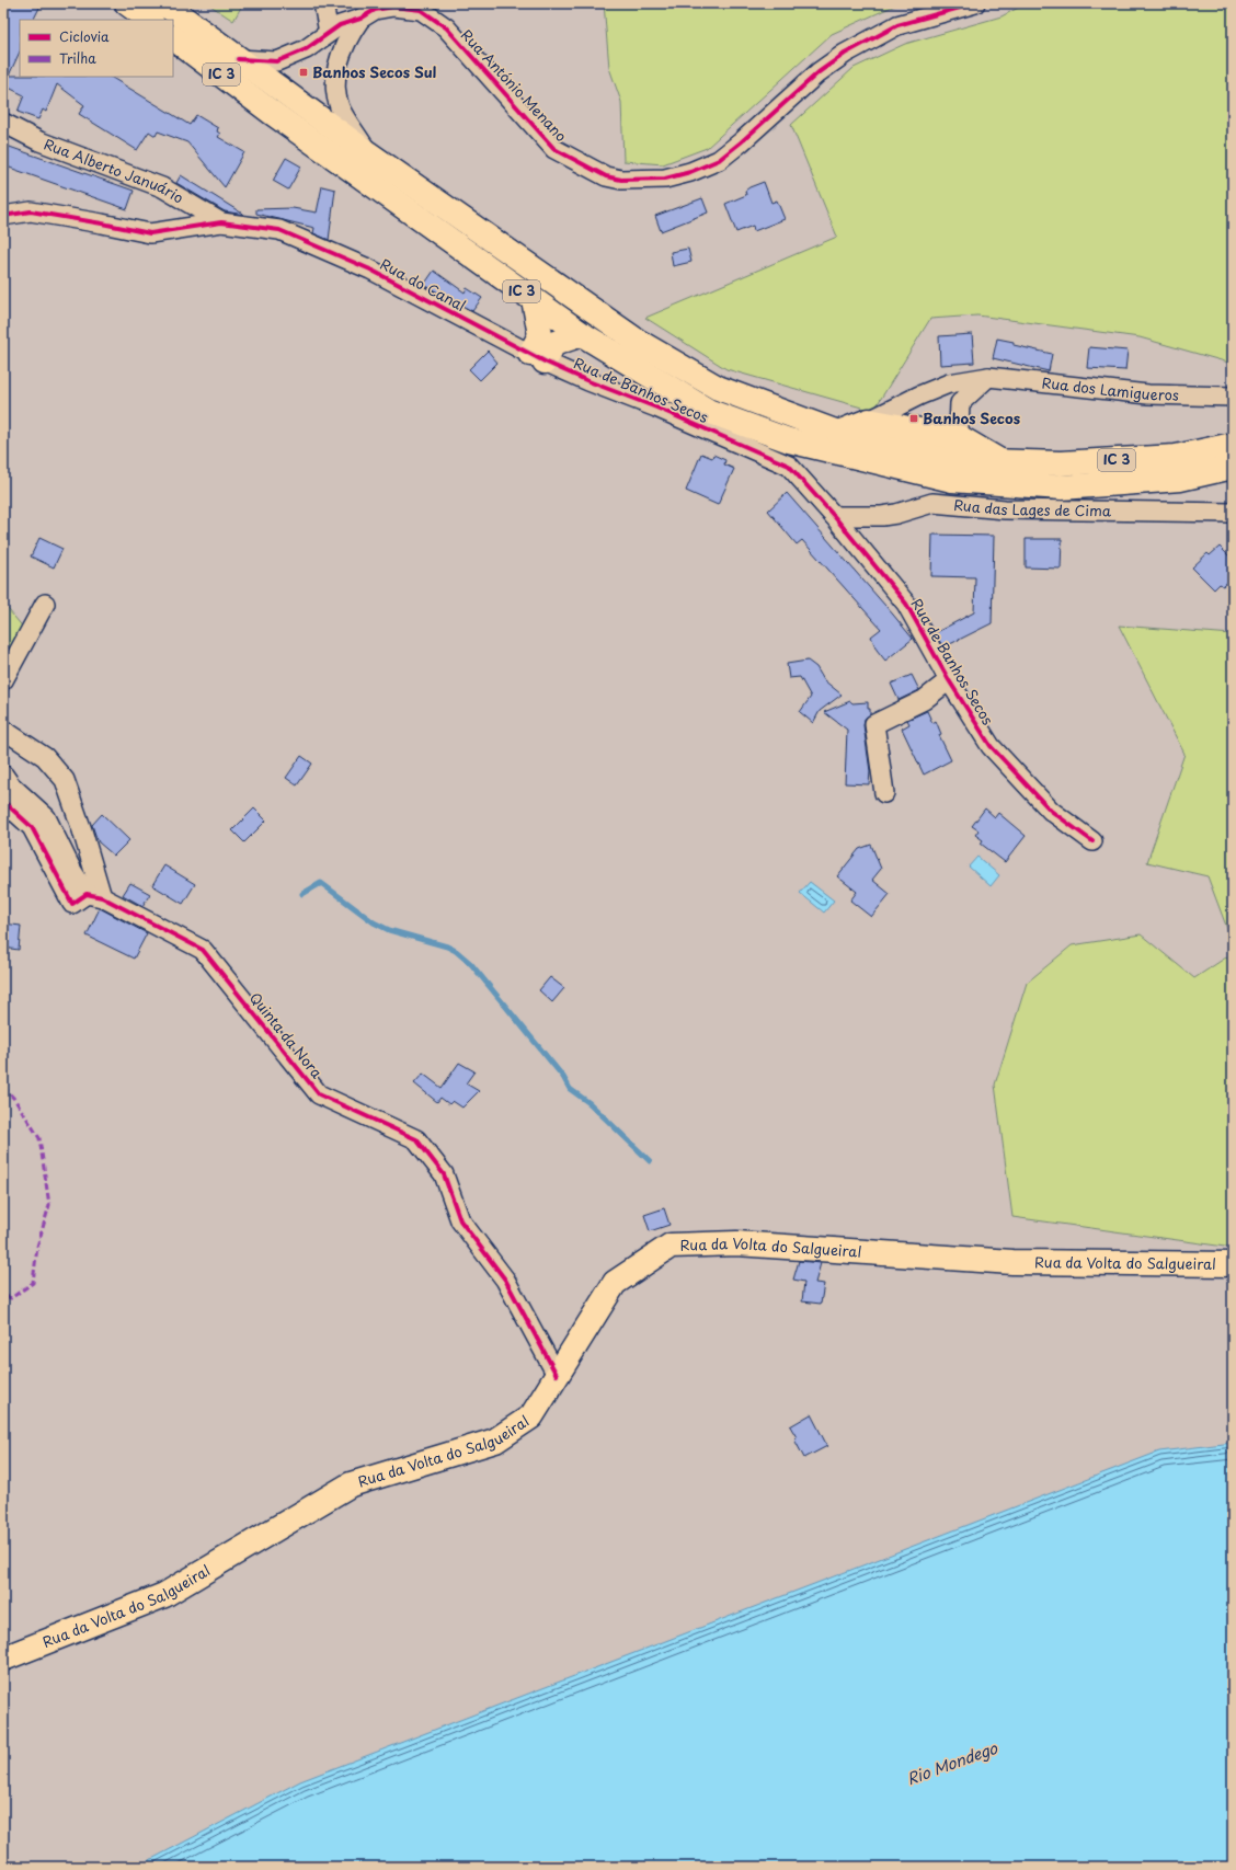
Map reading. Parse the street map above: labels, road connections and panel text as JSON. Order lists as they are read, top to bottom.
{
  "streets": {
    "main road": ["IC 3", "Rua da Volta do Salgueiral"],
    "street": [
      "Rua António Menano",
      "Rua Alberto Januário",
      "Rua do Canal",
      "Rua dos Lamigueros",
      "Rua de Banhos Secos",
      "Rua das Lages de Cima",
      "Quinta da Nora"
    ]
  },
  "crossings": [
    ["IC 3", "Rua António Menano"],
    ["Rua Alberto Januário", "Rua do Canal"],
    ["Rua do Canal", "Rua de Banhos Secos"],
    ["Rua de Banhos Secos", "Rua das Lages de Cima"],
    ["Quinta da Nora", "Rua da Volta do Salgueiral"]
  ],
  "water": ["Rio Mondego"],
  "places": {
    "transit": ["Banhos Secos Sul", "Banhos Secos"]
  },
  "legend": ["Ciclovia", "Trilha"]
}
